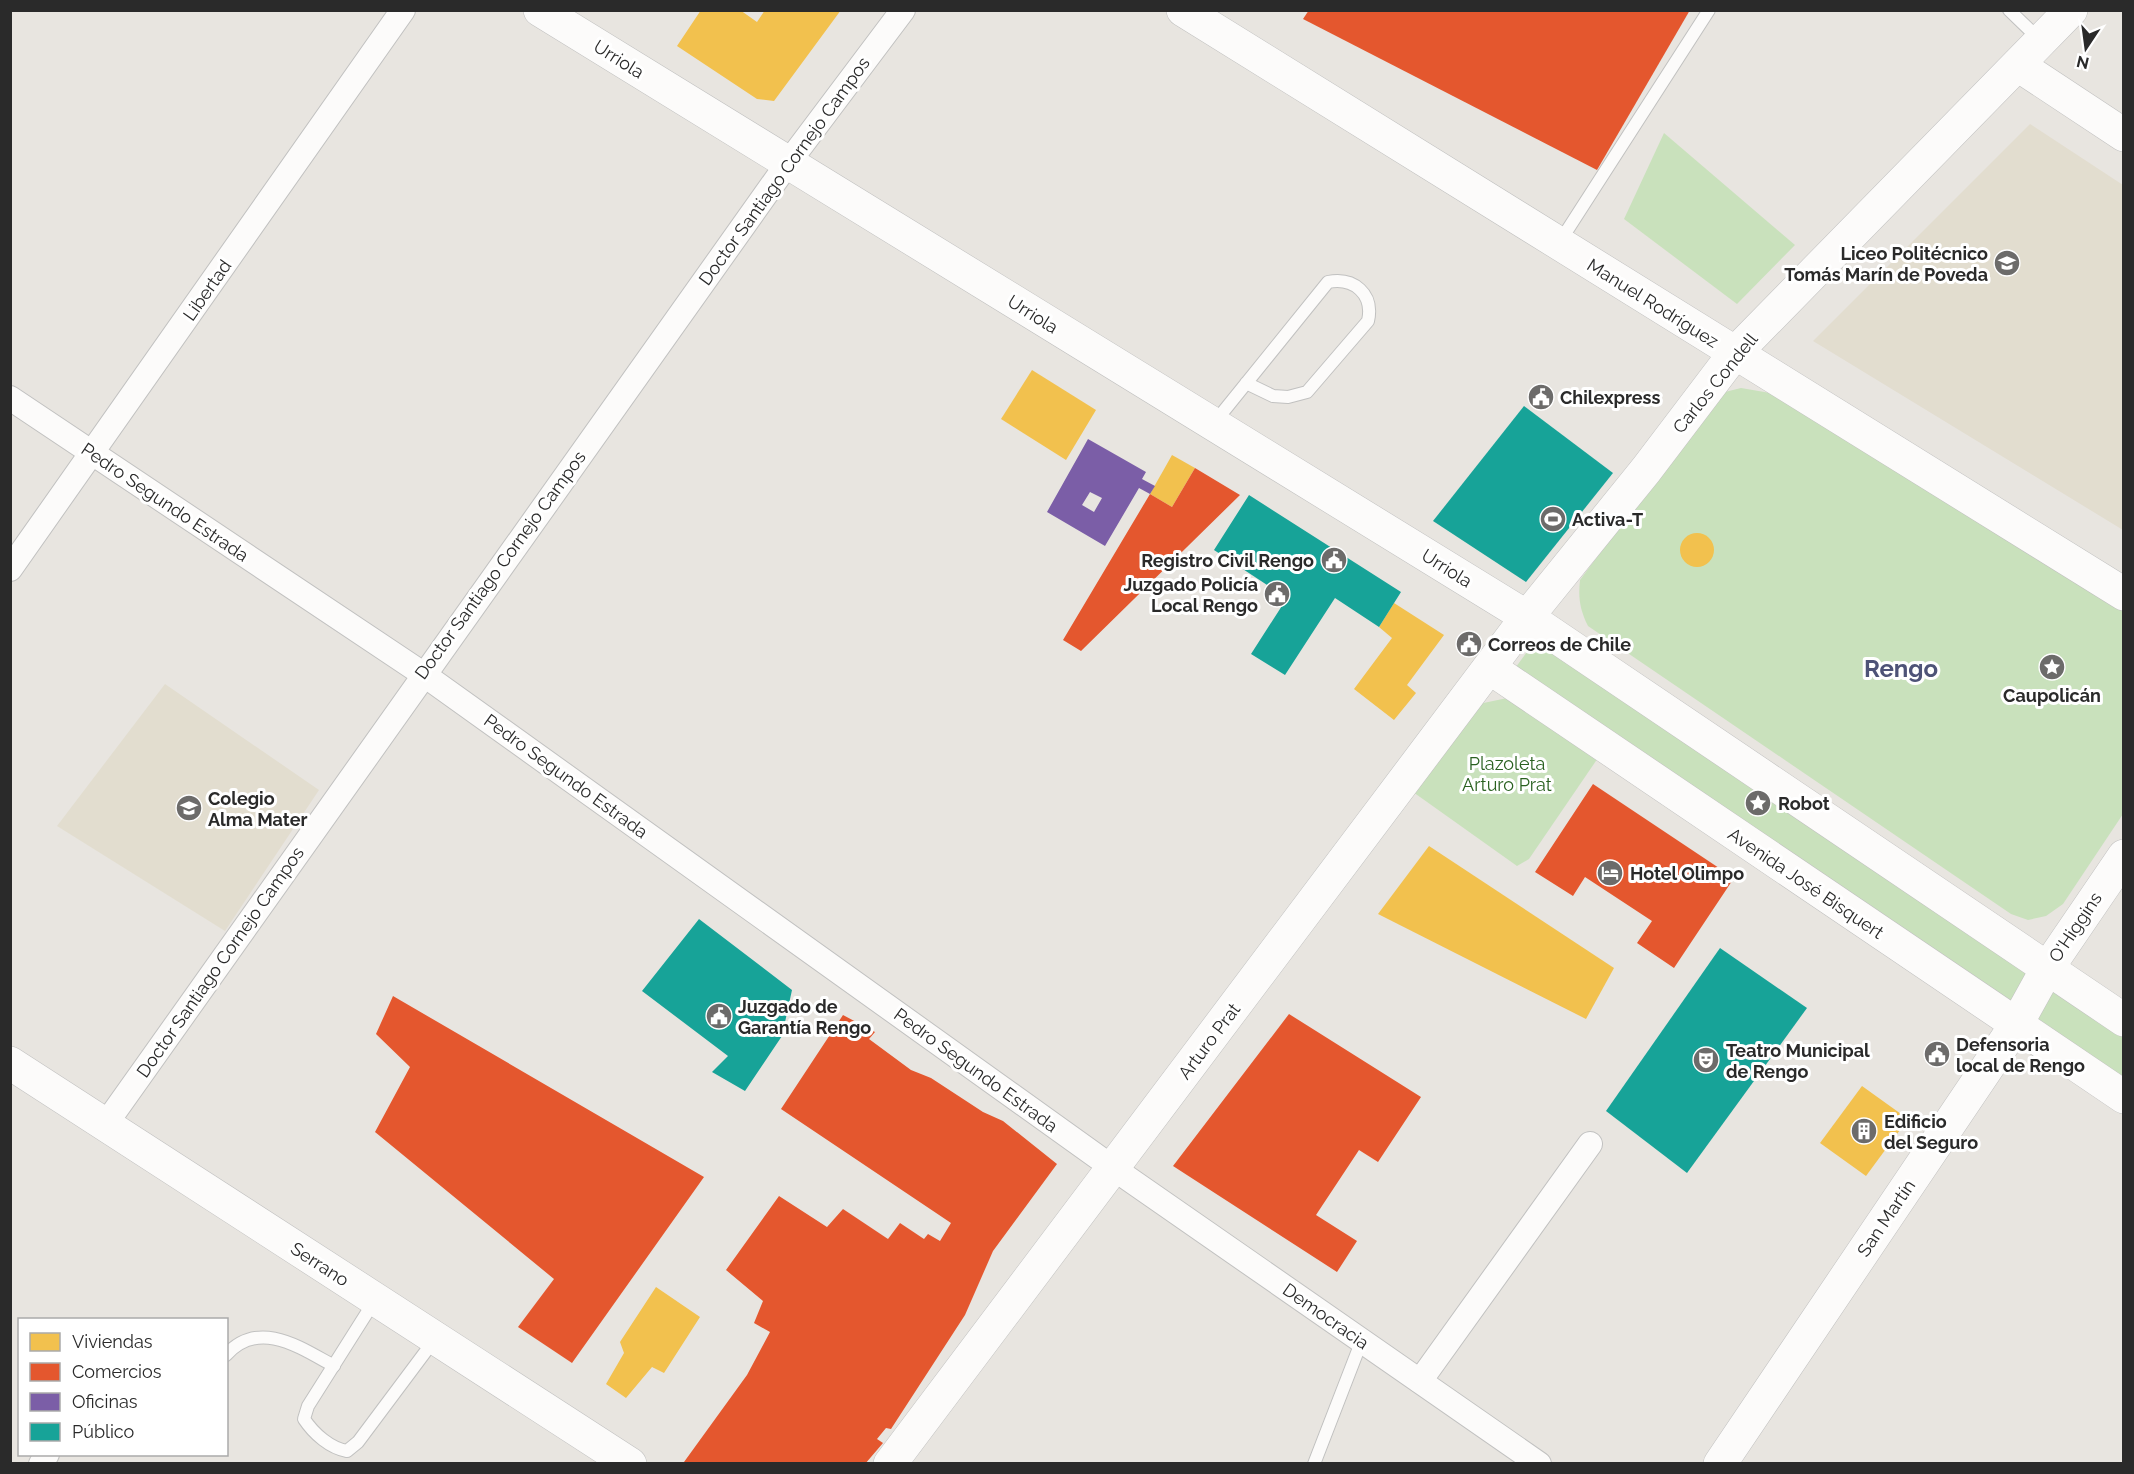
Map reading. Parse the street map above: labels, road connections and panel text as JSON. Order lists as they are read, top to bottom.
{
  "streets": {
    "main road": [
      "Urriola",
      "Manuel Rodríguez",
      "Carlos Condell",
      "Avenida José Bisquert",
      "O'Higgins",
      "Arturo Prat",
      "San Martín",
      "Serrano"
    ],
    "street": [
      "Doctor Santiago Cornejo Campos",
      "Libertad",
      "Pedro Segundo Estrada",
      "Democracia"
    ]
  },
  "crossings": [
    ["Urriola", "Doctor Santiago Cornejo Campos"],
    ["Urriola", "Carlos Condell"],
    ["Urriola", "Arturo Prat"],
    ["Doctor Santiago Cornejo Campos", "Pedro Segundo Estrada"],
    ["Doctor Santiago Cornejo Campos", "Serrano"],
    ["Libertad", "Pedro Segundo Estrada"],
    ["Manuel Rodríguez", "Carlos Condell"],
    ["Carlos Condell", "Arturo Prat"],
    ["Pedro Segundo Estrada", "Arturo Prat"],
    ["Pedro Segundo Estrada", "Democracia"],
    ["Avenida José Bisquert", "Arturo Prat"],
    ["Avenida José Bisquert", "San Martín"],
    ["O'Higgins", "San Martín"],
    ["Arturo Prat", "Democracia"]
  ],
  "districts": ["Rengo"],
  "parks": ["Plazoleta Arturo Prat"],
  "places": {
    "school or university": ["Liceo Politécnico Tomás Marín de Poveda", "Colegio Alma Mater"],
    "public building": [
      "Chilexpress",
      "Registro Civil Rengo",
      "Juzgado Policía Local Rengo",
      "Correos de Chile",
      "Juzgado de Garantía Rengo",
      "Defensoria local de Rengo"
    ],
    "sports": ["Activa-T"],
    "place": ["Caupolicán", "Robot"],
    "hotel": ["Hotel Olimpo"],
    "theatre": ["Teatro Municipal de Rengo"],
    "building": ["Edificio del Seguro"]
  },
  "legend": [
    "Viviendas",
    "Comercios",
    "Oficinas",
    "Público"
  ],
  "north": "bottom"
}
